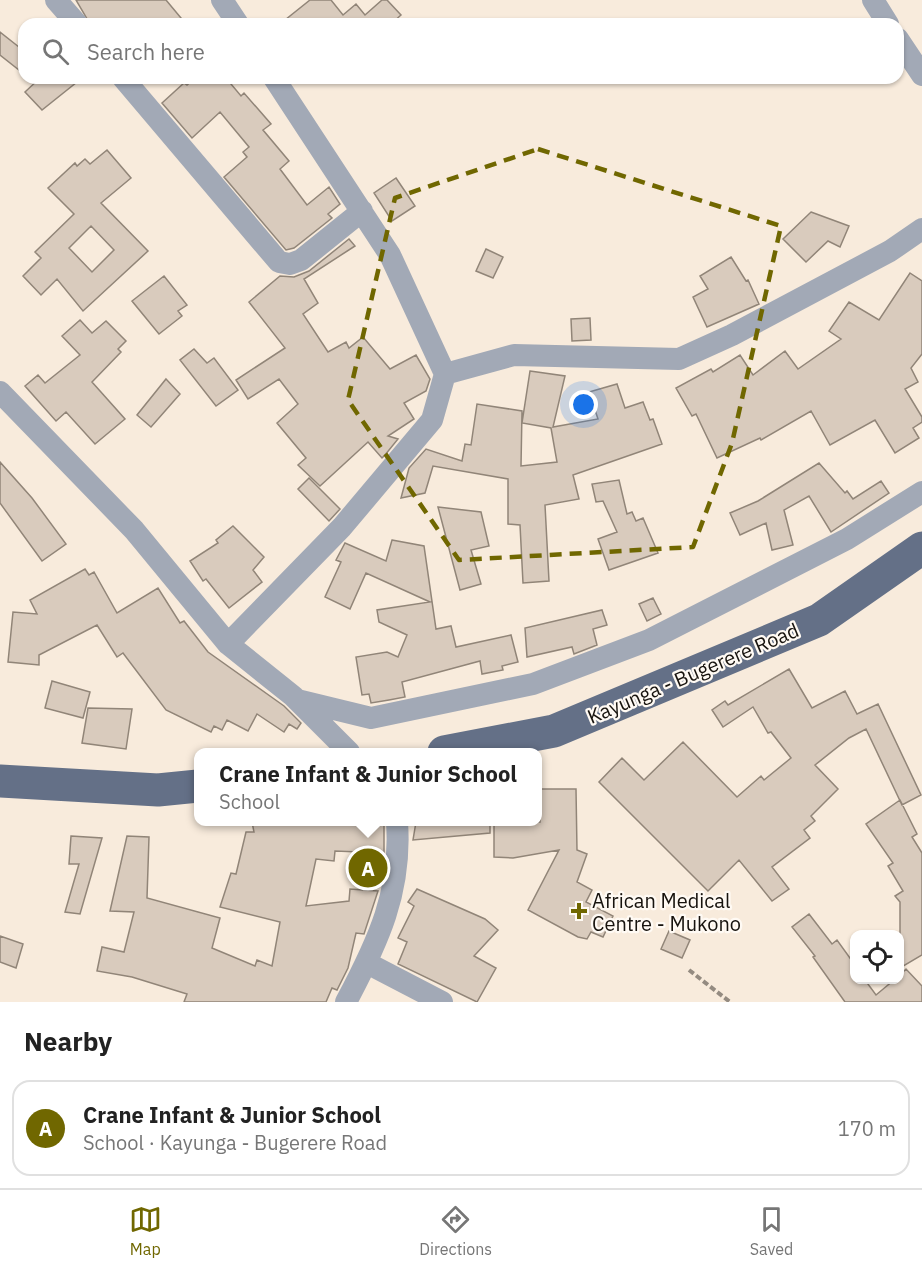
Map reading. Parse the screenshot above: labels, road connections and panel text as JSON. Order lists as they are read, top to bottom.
{
  "streets": {
    "main road": ["Kayunga - Bugerere Road"]
  },
  "places": {
    "health": ["African Medical Centre - Mukono"]
  },
  "page": {
    "search": "Search here",
    "popup": ["Crane Infant & Junior School", "School"],
    "pins": "A",
    "heading": "Nearby",
    "list": [
      {
        "mark": "A",
        "name": "Crane Infant & Junior School",
        "note": "School · Kayunga - Bugerere Road",
        "value": "170 m"
      }
    ],
    "nav": ["Map", "Directions", "Saved"]
  }
}
